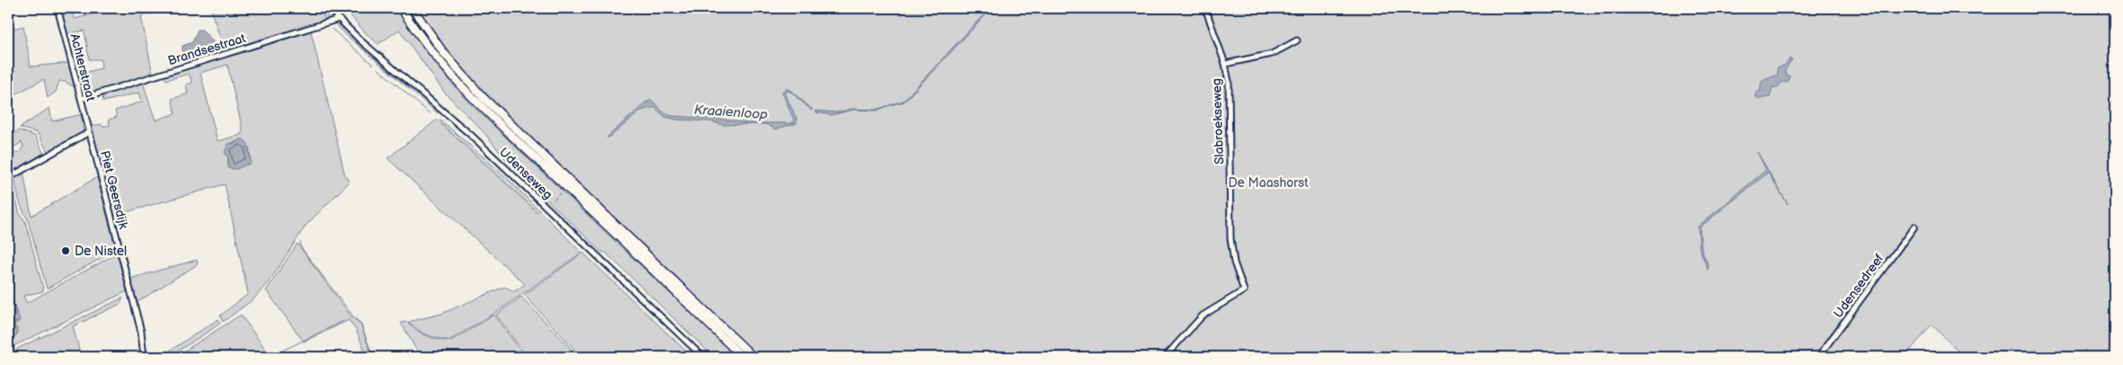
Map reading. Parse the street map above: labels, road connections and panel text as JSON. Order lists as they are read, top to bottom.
{
  "streets": {
    "street": [
      "Brandsestraat",
      "Achterstraat",
      "Slabroekseweg",
      "Udenseweg",
      "Piet Geersdijk",
      "Udensedreef"
    ]
  },
  "crossings": [
    ["Brandsestraat", "Achterstraat"],
    ["Brandsestraat", "Udenseweg"],
    ["Achterstraat", "Piet Geersdijk"]
  ],
  "water": ["Kraaienloop"],
  "parks": ["De Maashorst"],
  "places": ["De Nistel"]
}
